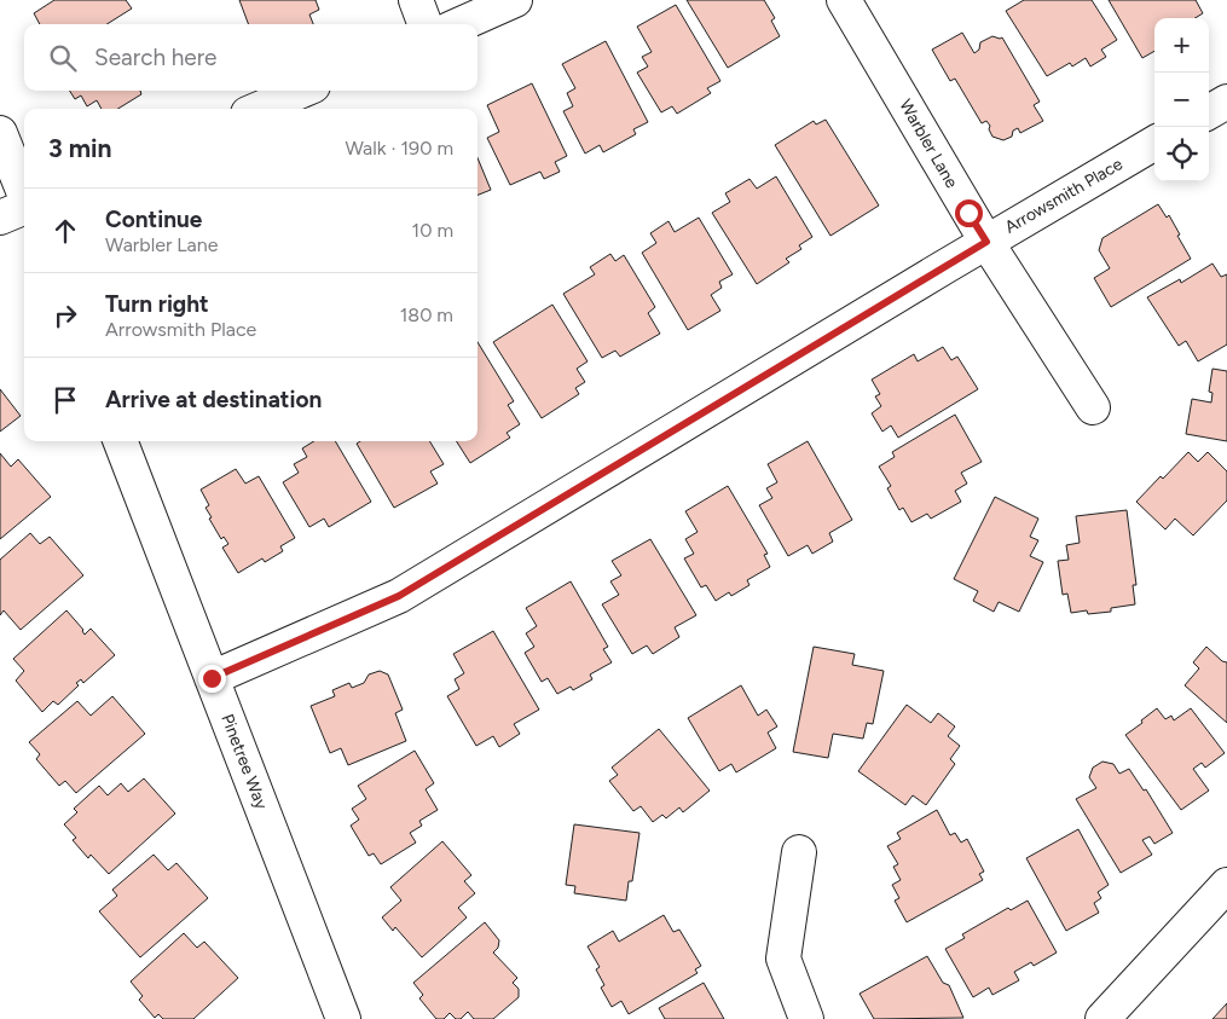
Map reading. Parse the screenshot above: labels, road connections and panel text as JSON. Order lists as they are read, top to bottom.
{
  "streets": {
    "street": ["Warbler Lane", "Arrowsmith Place", "Pinetree Way"]
  },
  "crossings": [
    ["Warbler Lane", "Arrowsmith Place"],
    ["Arrowsmith Place", "Pinetree Way"]
  ],
  "page": {
    "map_buttons": ["+", "−"],
    "search": "Search here",
    "heading": ["3 min", "Walk · 190 m"],
    "list": [
      ["Continue", "Warbler Lane", "10 m"],
      ["Turn right", "Arrowsmith Place", "180 m"],
      "Arrive at destination"
    ]
  }
}
